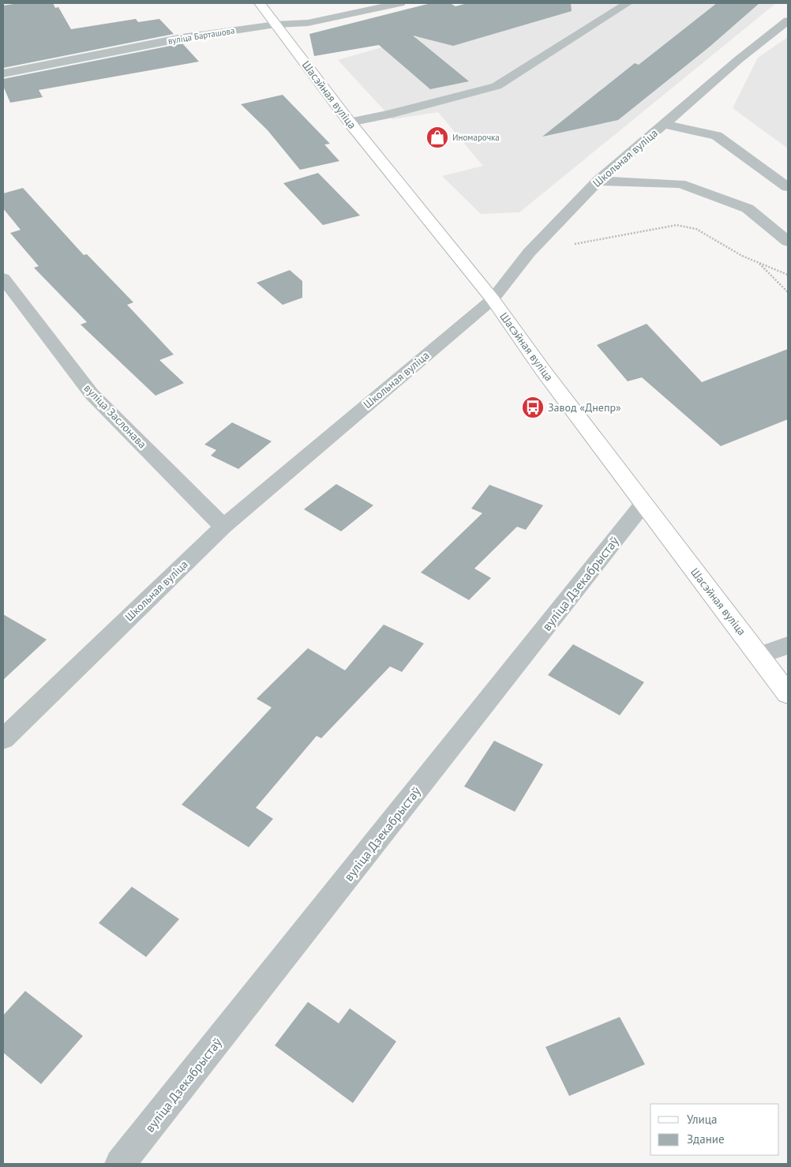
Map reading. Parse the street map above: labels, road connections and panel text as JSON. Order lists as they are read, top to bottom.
{
  "streets": {
    "main road": ["Шасэйная вуліца"],
    "street": [
      "вуліца Барташова",
      "Школьная вуліца",
      "вуліца Заслонава",
      "вуліца Дзекабрыстаў"
    ]
  },
  "crossings": [
    ["вуліца Барташова", "Шасэйная вуліца"],
    ["Шасэйная вуліца", "Школьная вуліца"],
    ["Шасэйная вуліца", "вуліца Дзекабрыстаў"],
    ["Школьная вуліца", "вуліца Заслонава"]
  ],
  "places": {
    "shop": ["Иномарочка"],
    "bus stop": ["Завод «Днепр»"]
  },
  "legend": ["Улица", "Здание"]
}
